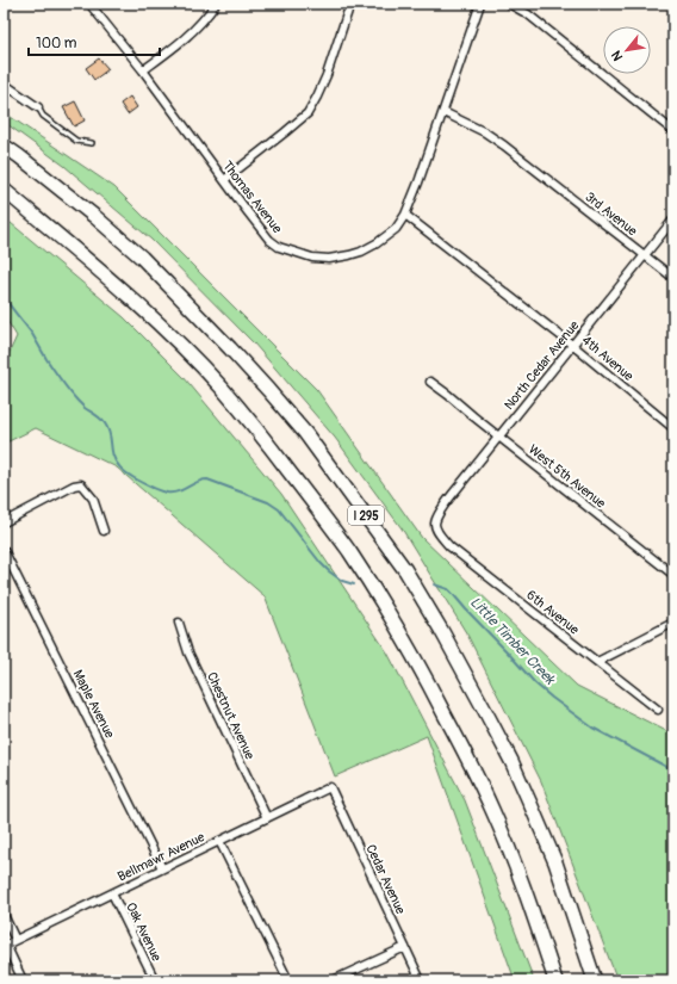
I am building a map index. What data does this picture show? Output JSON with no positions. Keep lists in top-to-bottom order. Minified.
{"streets":{"highway":["I 295"],"street":["Thomas Avenue","3rd Avenue","4th Avenue","North Cedar Avenue","West 5th Avenue","6th Avenue","Maple Avenue","Chestnut Avenue","Bellmawr Avenue","Cedar Avenue","Oak Avenue"]},"crossings":[["Thomas Avenue","3rd Avenue"],["Thomas Avenue","4th Avenue"],["3rd Avenue","North Cedar Avenue"],["4th Avenue","North Cedar Avenue"],["North Cedar Avenue","West 5th Avenue"],["North Cedar Avenue","6th Avenue"],["Maple Avenue","Bellmawr Avenue"],["Chestnut Avenue","Bellmawr Avenue"],["Bellmawr Avenue","Cedar Avenue"],["Bellmawr Avenue","Oak Avenue"]],"water":["Little Timber Creek"],"scale_bar":"100 m","north":"bottom left"}
